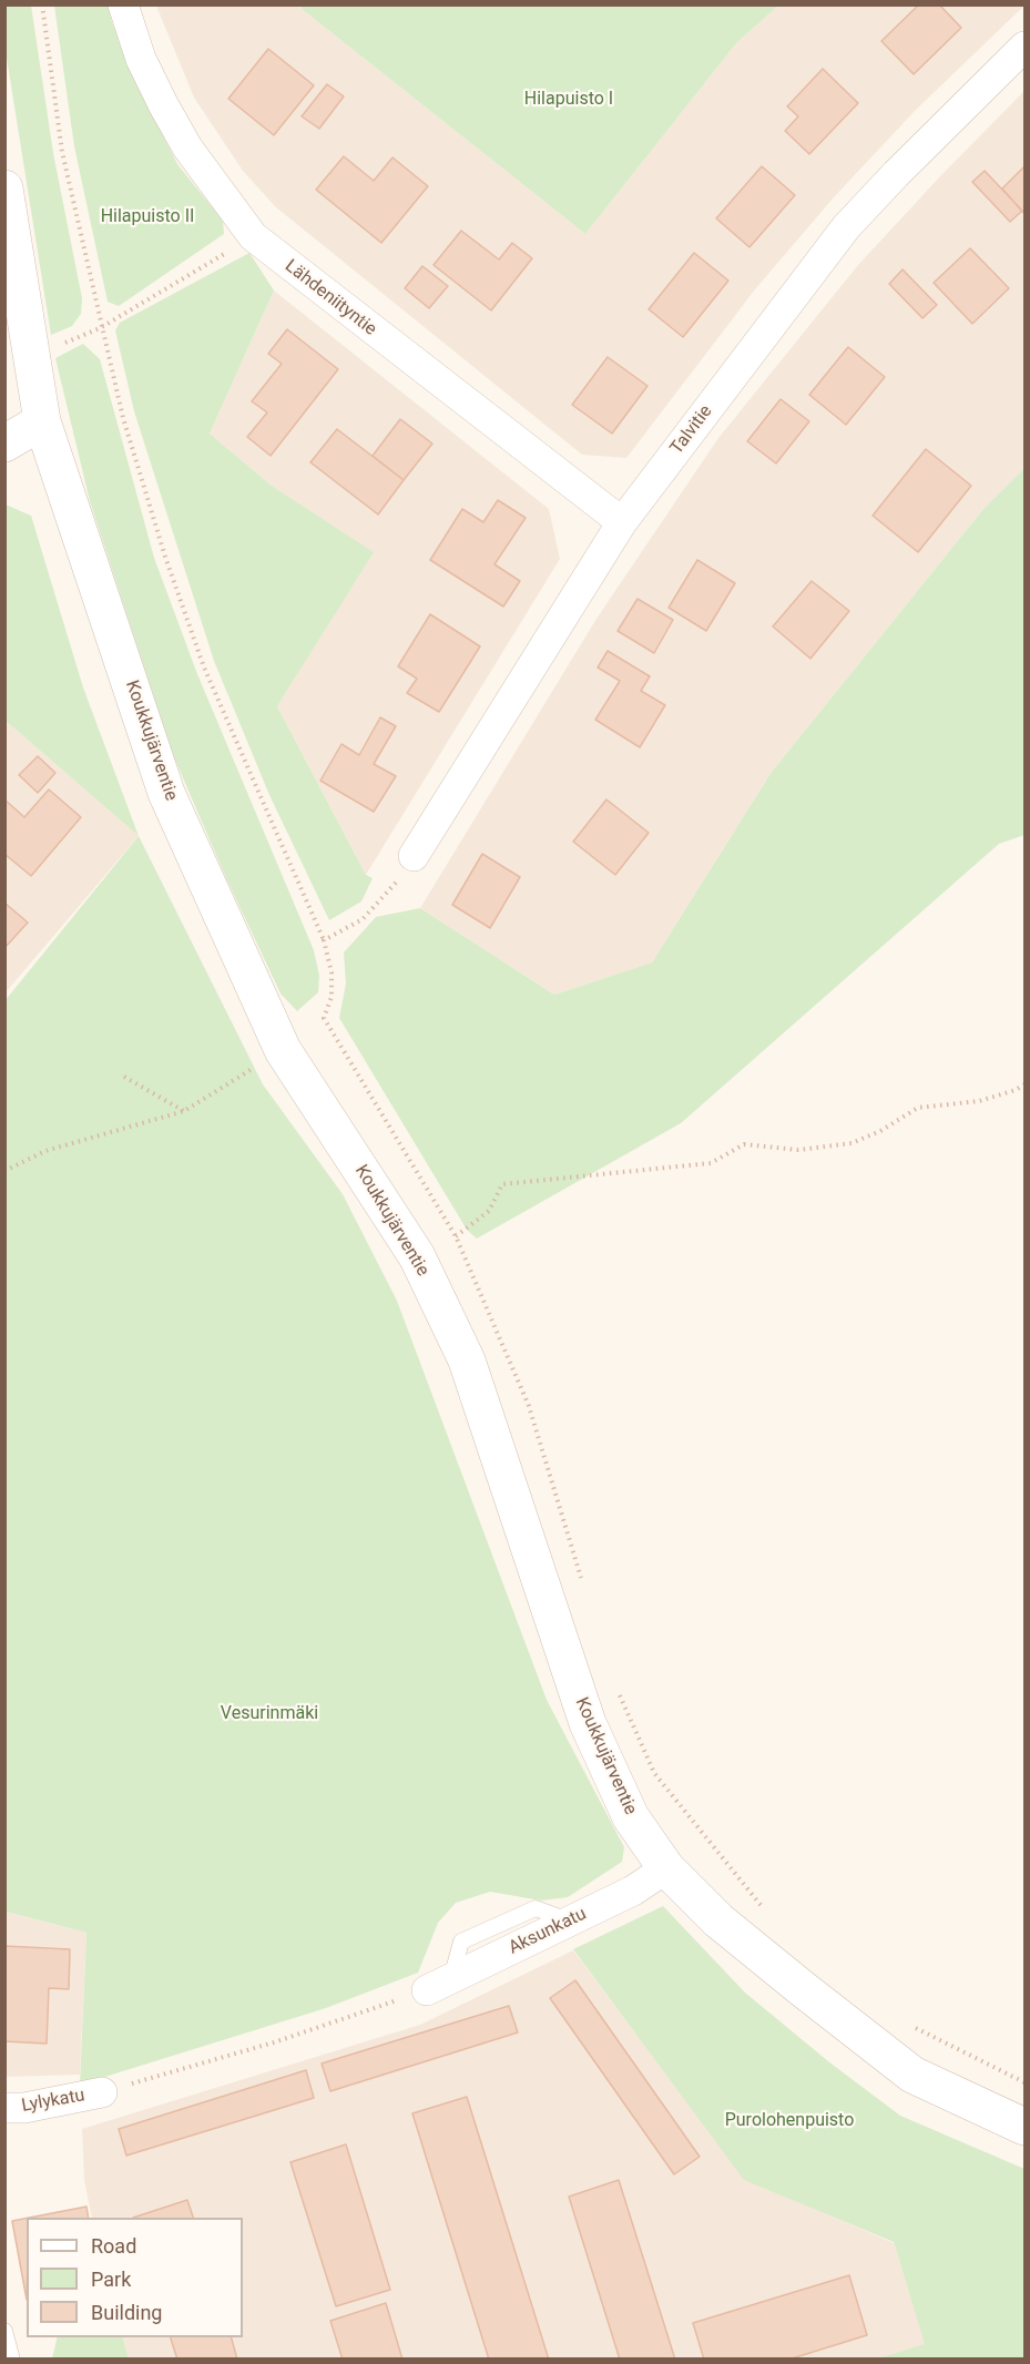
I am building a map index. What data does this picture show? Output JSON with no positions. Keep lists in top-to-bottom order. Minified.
{"streets":{"street":["Lähdeniityntie","Talvitie","Koukkujärventie","Aksunkatu","Lylykatu"]},"crossings":[["Lähdeniityntie","Talvitie"],["Koukkujärventie","Aksunkatu"]],"parks":["Hilapuisto I","Hilapuisto II","Vesurinmäki","Purolohenpuisto"],"legend":["Road","Park","Building"]}
